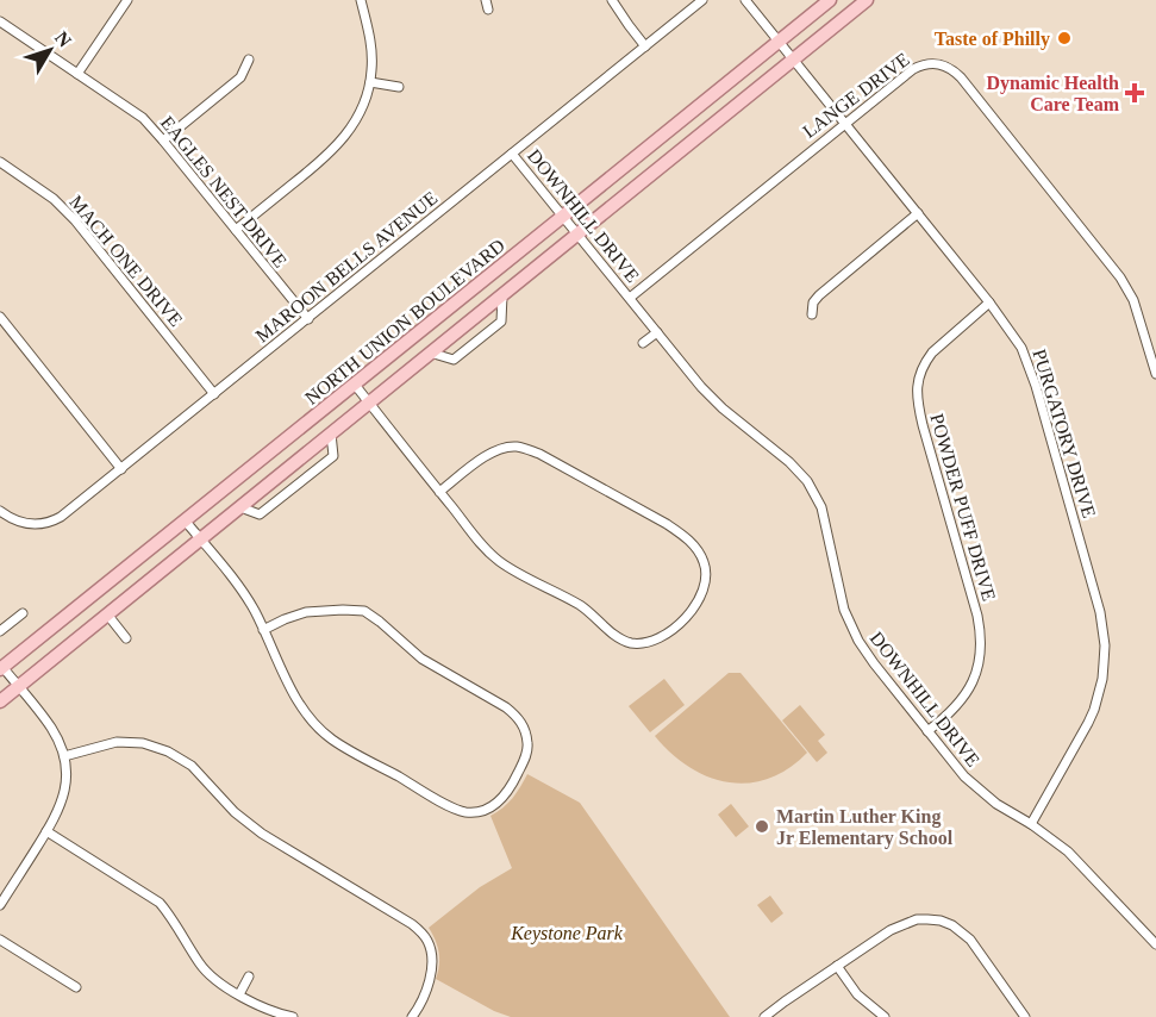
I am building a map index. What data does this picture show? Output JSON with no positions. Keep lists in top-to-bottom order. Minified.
{"streets":{"main road":["NORTH UNION BOULEVARD"],"street":["LANGE DRIVE","EAGLES NEST DRIVE","DOWNHILL DRIVE","MACH ONE DRIVE","MAROON BELLS AVENUE","PURGATORY DRIVE","POWDER PUFF DRIVE"]},"crossings":[["LANGE DRIVE","DOWNHILL DRIVE"],["LANGE DRIVE","PURGATORY DRIVE"],["EAGLES NEST DRIVE","MAROON BELLS AVENUE"],["DOWNHILL DRIVE","MAROON BELLS AVENUE"],["DOWNHILL DRIVE","NORTH UNION BOULEVARD"],["DOWNHILL DRIVE","PURGATORY DRIVE"],["DOWNHILL DRIVE","POWDER PUFF DRIVE"],["MACH ONE DRIVE","MAROON BELLS AVENUE"],["NORTH UNION BOULEVARD","PURGATORY DRIVE"],["PURGATORY DRIVE","POWDER PUFF DRIVE"]],"parks":["Keystone Park"],"places":{"other":["Taste of Philly","Martin Luther King Jr Elementary School"],"health":["Dynamic Health Care Team"]},"north":"top right"}
